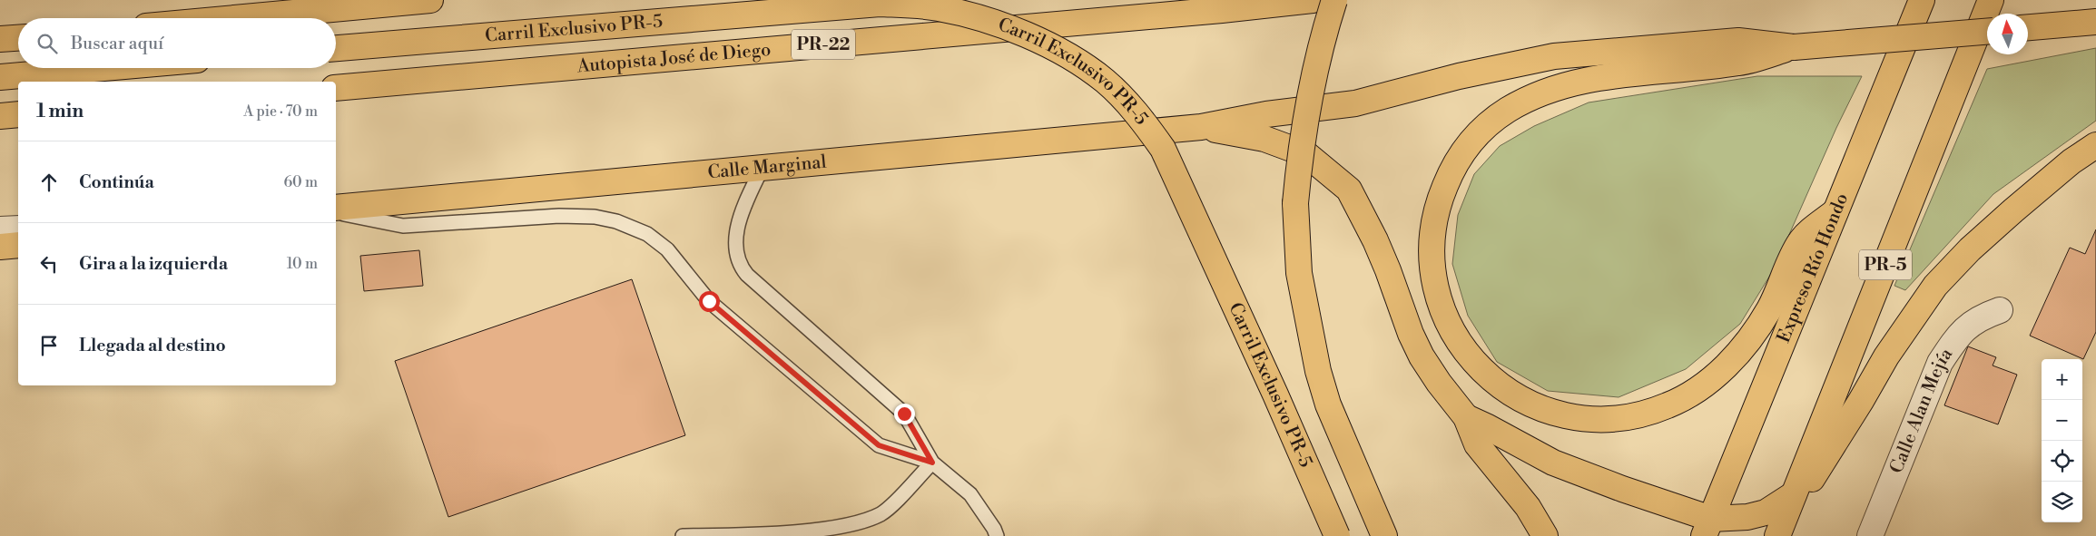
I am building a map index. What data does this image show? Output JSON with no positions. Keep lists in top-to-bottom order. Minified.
{"streets":{"highway":["Carril Exclusivo PR-5","PR-22","Autopista José de Diego","Calle Marginal","PR-5","Expreso Río Hondo"],"street":["Calle Alan Mejía"]},"north":"top","page":{"search":"Buscar aquí","heading":["1 min","A pie · 70 m"],"list":[["Continúa","60 m"],["Gira a la izquierda","10 m"],"Llegada al destino"],"map_buttons":["+","−"]}}
